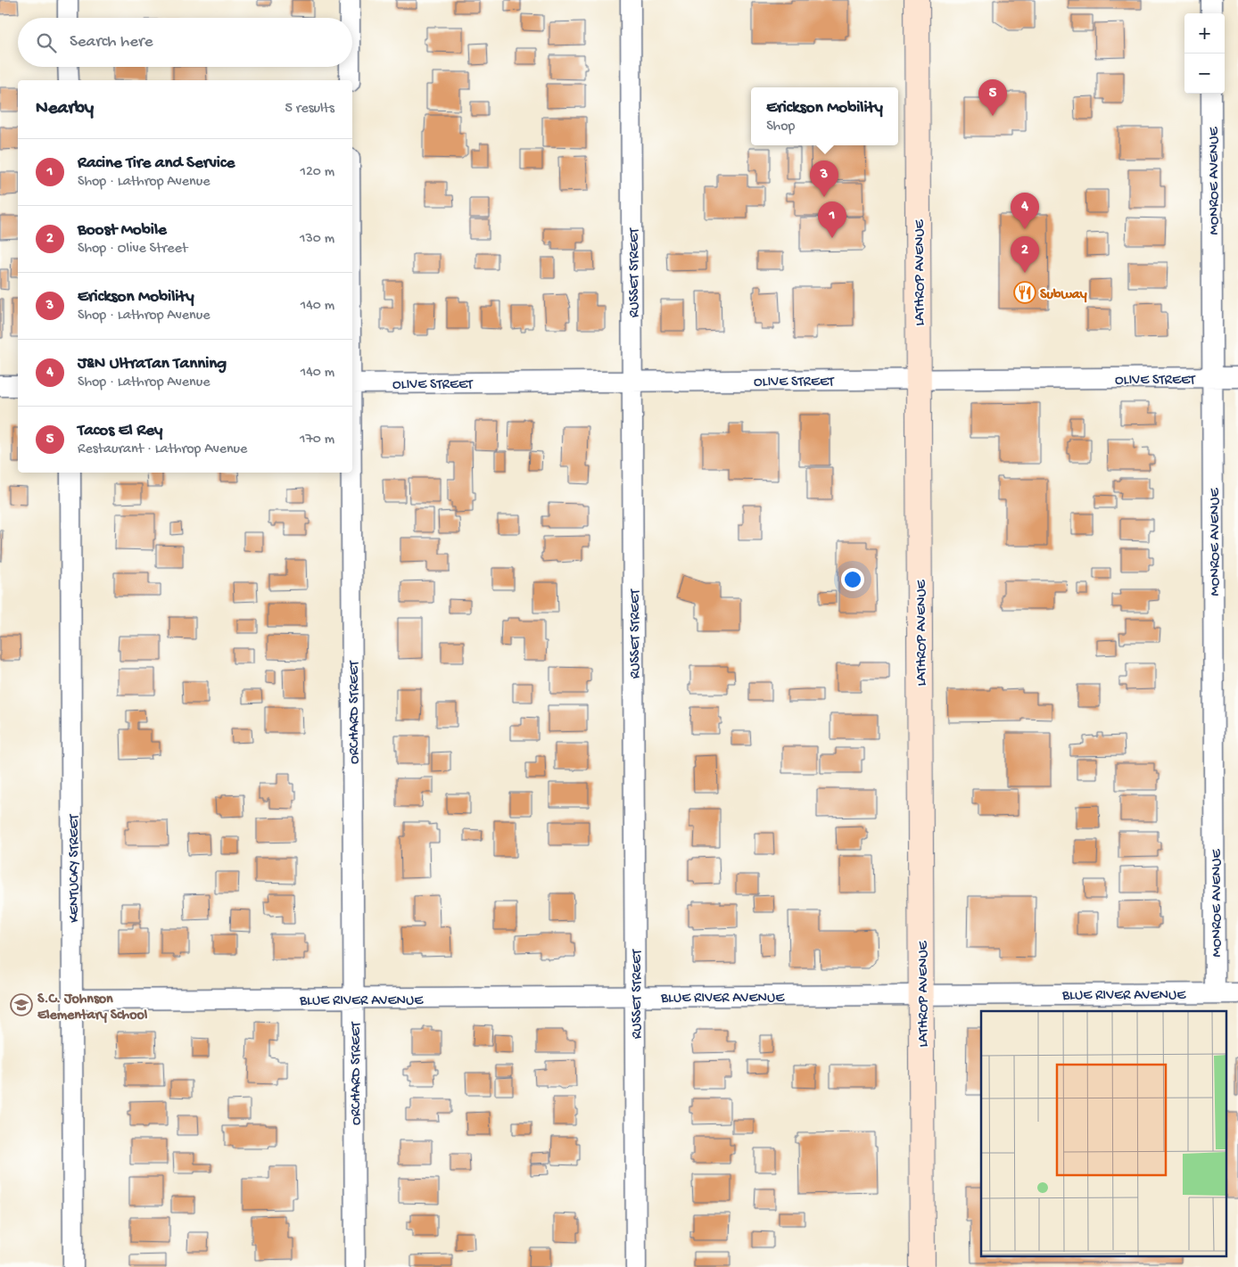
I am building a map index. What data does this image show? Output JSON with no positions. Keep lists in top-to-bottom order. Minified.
{"streets":{"street":["MONROE AVENUE","RUSSET STREET","LATHROP AVENUE","OLIVE STREET","ORCHARD STREET","KENTUCKY STREET","BLUE RIVER AVENUE"]},"crossings":[["MONROE AVENUE","OLIVE STREET"],["MONROE AVENUE","BLUE RIVER AVENUE"],["RUSSET STREET","OLIVE STREET"],["RUSSET STREET","BLUE RIVER AVENUE"],["LATHROP AVENUE","OLIVE STREET"],["LATHROP AVENUE","BLUE RIVER AVENUE"],["ORCHARD STREET","BLUE RIVER AVENUE"],["KENTUCKY STREET","BLUE RIVER AVENUE"]],"places":{"restaurant":["Subway"],"school or university":["S.C. Johnson Elementary School"]},"page":{"map_buttons":["+","−"],"search":"Search here","pins":["5","3","4","1","2"],"heading":["Nearby","5 results"],"popup":["Erickson Mobility","Shop"],"list":[{"mark":"1","name":"Racine Tire and Service","note":"Shop · Lathrop Avenue","value":"120 m"},{"mark":"2","name":"Boost Mobile","note":"Shop · Olive Street","value":"130 m"},{"mark":"3","name":"Erickson Mobility","note":"Shop · Lathrop Avenue","value":"140 m"},{"mark":"4","name":"J&N UltraTan Tanning","note":"Shop · Lathrop Avenue","value":"140 m"},{"mark":"5","name":"Tacos El Rey","note":"Restaurant · Lathrop Avenue","value":"170 m"}]}}
